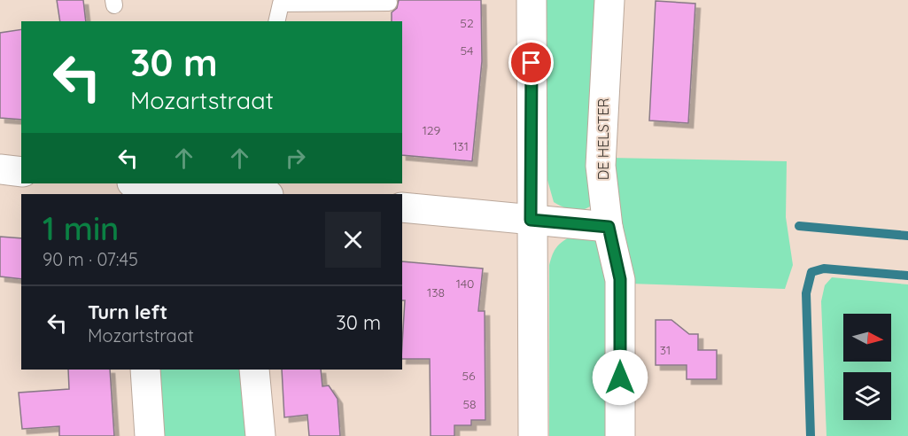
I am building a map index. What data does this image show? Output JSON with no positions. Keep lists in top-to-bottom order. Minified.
{"streets":{"street":["DE HELSTER"]},"house_numbers":["52","54","129","131","140","138","31","56","58"],"north":"right","page":{"turn":["30 m","Mozartstraat"],"heading":["1 min","90 m · 07:45"],"list":[{"name":"Turn left","note":"Mozartstraat","value":"30 m"}]}}
